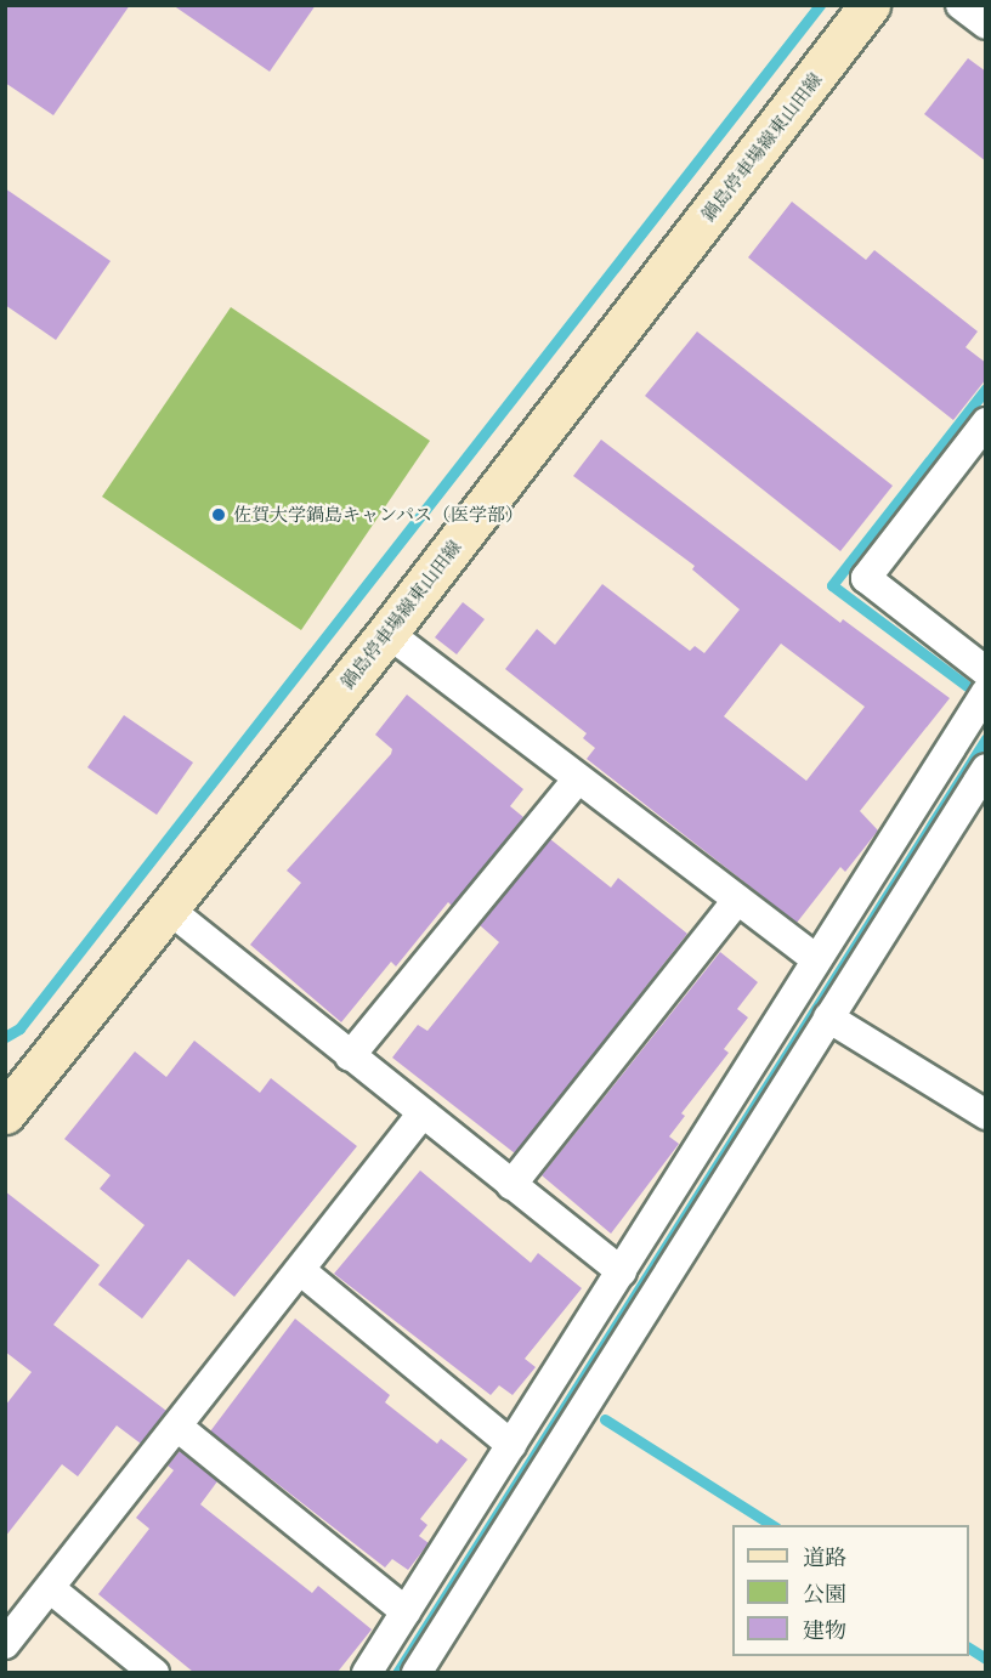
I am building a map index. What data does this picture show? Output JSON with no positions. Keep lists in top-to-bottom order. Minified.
{"streets":{"main road":["鍋島停車場線東山田線"]},"places":["佐賀大学鍋島キャンパス（医学部）"],"legend":["道路","公園","建物"]}
